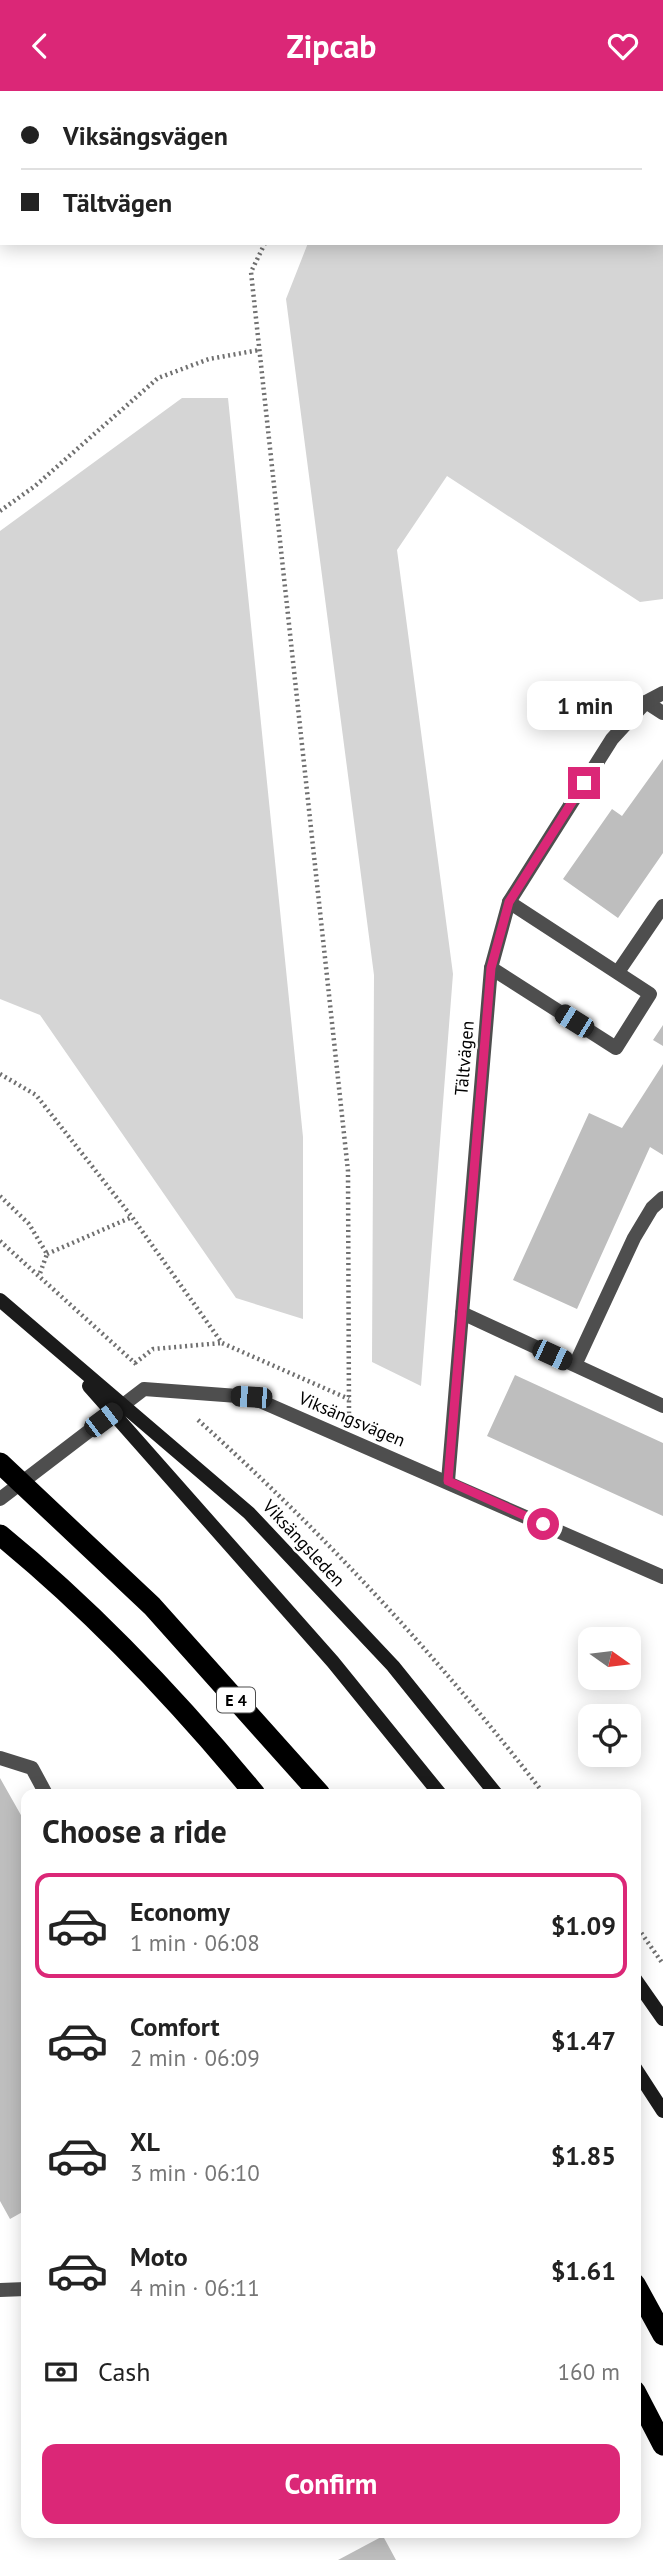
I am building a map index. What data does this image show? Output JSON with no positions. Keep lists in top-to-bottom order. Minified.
{"streets":{"highway":["E 4"],"main road":["Viksängsleden"],"street":["Tältvägen","Viksängsvägen"]},"crossings":[["Tältvägen","Viksängsvägen"]],"north":"right","page":{"header":"Zipcab","banner":["Viksängsvägen","Tältvägen"],"bubble":"1 min","heading":"Choose a ride","list":[{"name":"Economy","note":"1 min · 06:08","value":"$1.09"},{"name":"Comfort","note":"2 min · 06:09","value":"$1.47"},{"name":"XL","note":"3 min · 06:10","value":"$1.85"},{"name":"Moto","note":"4 min · 06:11","value":"$1.61"}],"pay":["Cash","160 m"],"buttons":"Confirm"}}
